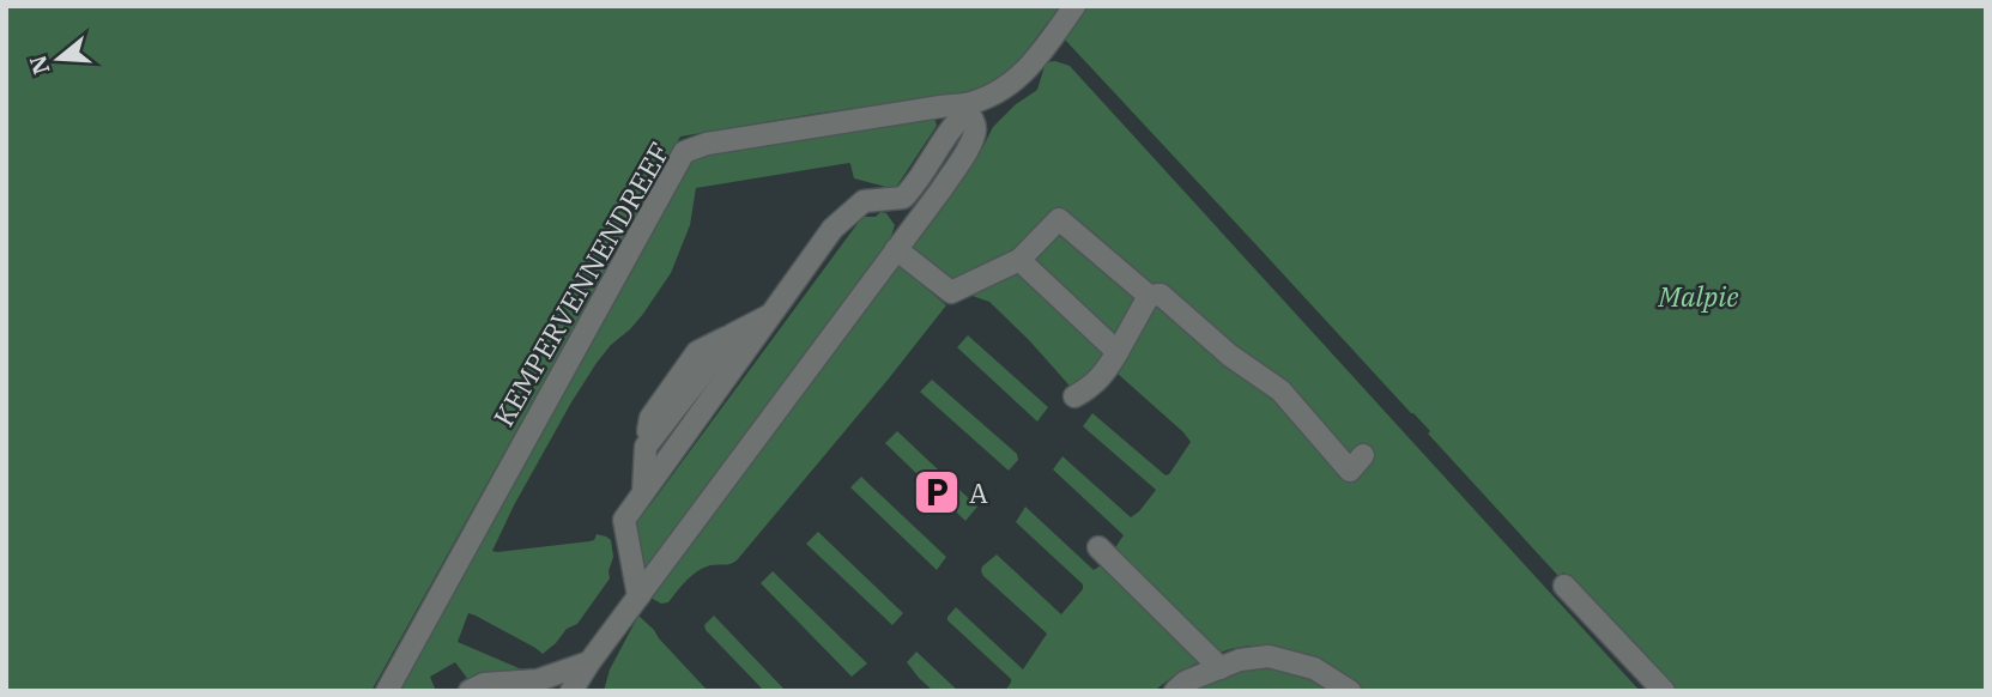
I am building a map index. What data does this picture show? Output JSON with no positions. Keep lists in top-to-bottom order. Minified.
{"streets":{"street":["KEMPERVENNENDREEF"]},"parks":["Malpie"],"places":{"parking":["A"]},"north":"left"}
